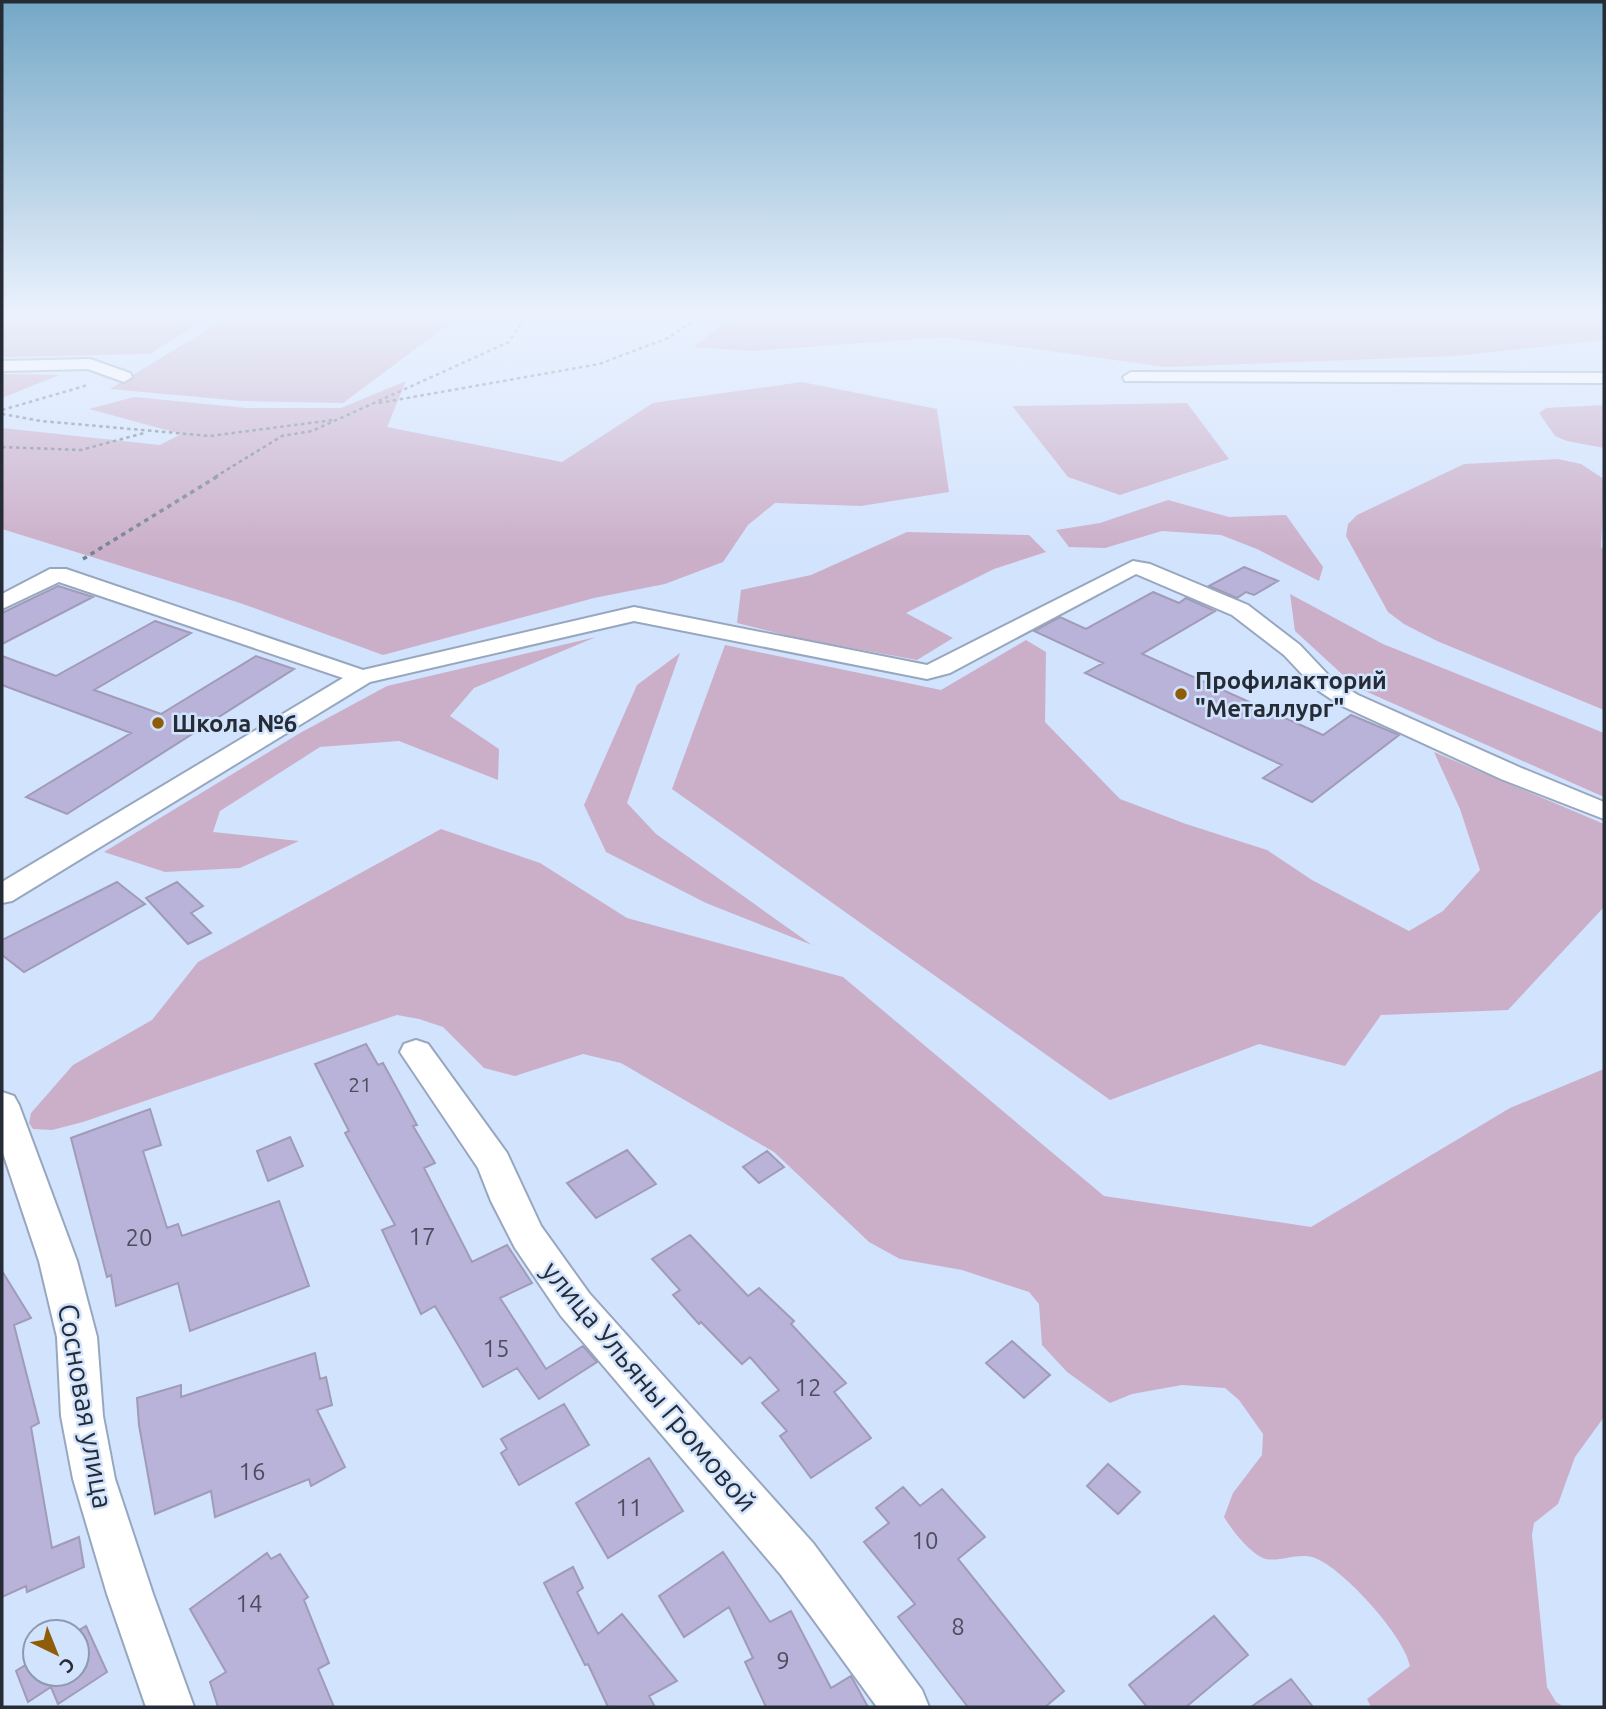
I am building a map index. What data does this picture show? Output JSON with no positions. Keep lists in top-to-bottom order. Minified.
{"streets":{"street":["улица Ульяны Громовой","Сосновая улица"]},"places":["Профилакторий \"Металлург\"","Школа №6"],"house_numbers":["21","17","20","15","12","16","11","10","14","8","9"],"north":"bottom right"}
